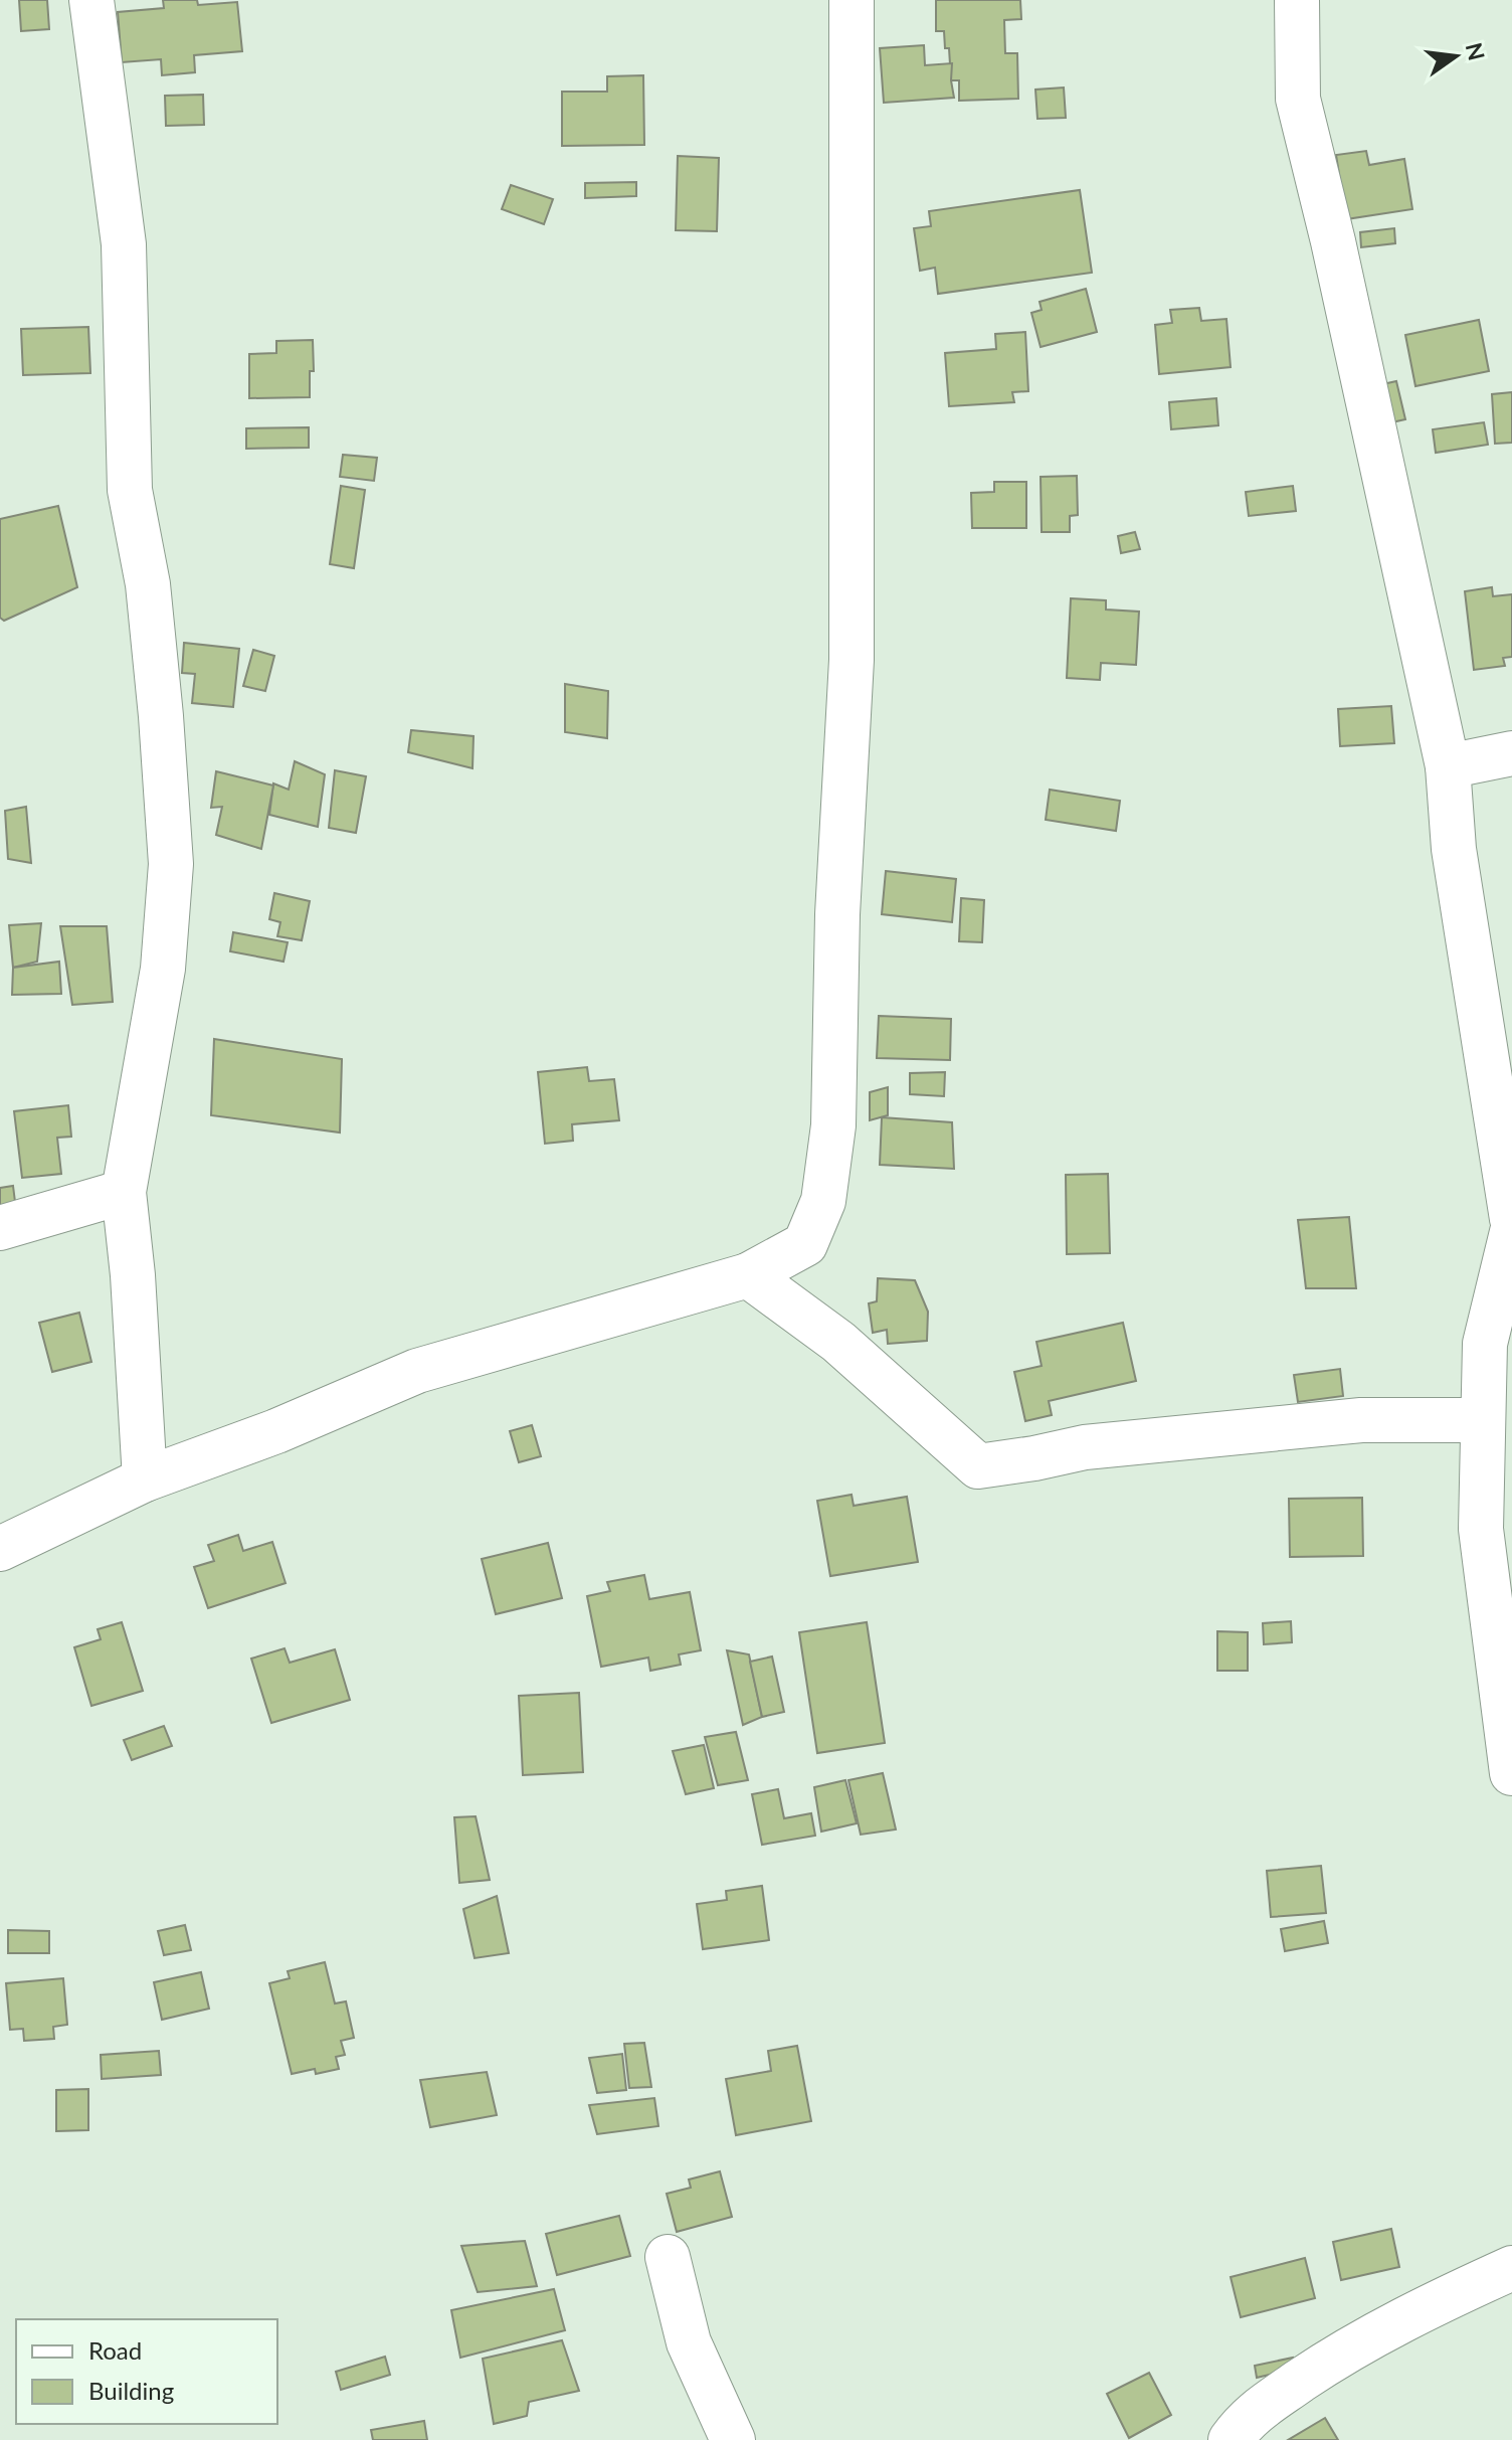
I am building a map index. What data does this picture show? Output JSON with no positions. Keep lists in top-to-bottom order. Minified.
{"legend":["Road","Building"],"north":"right"}
